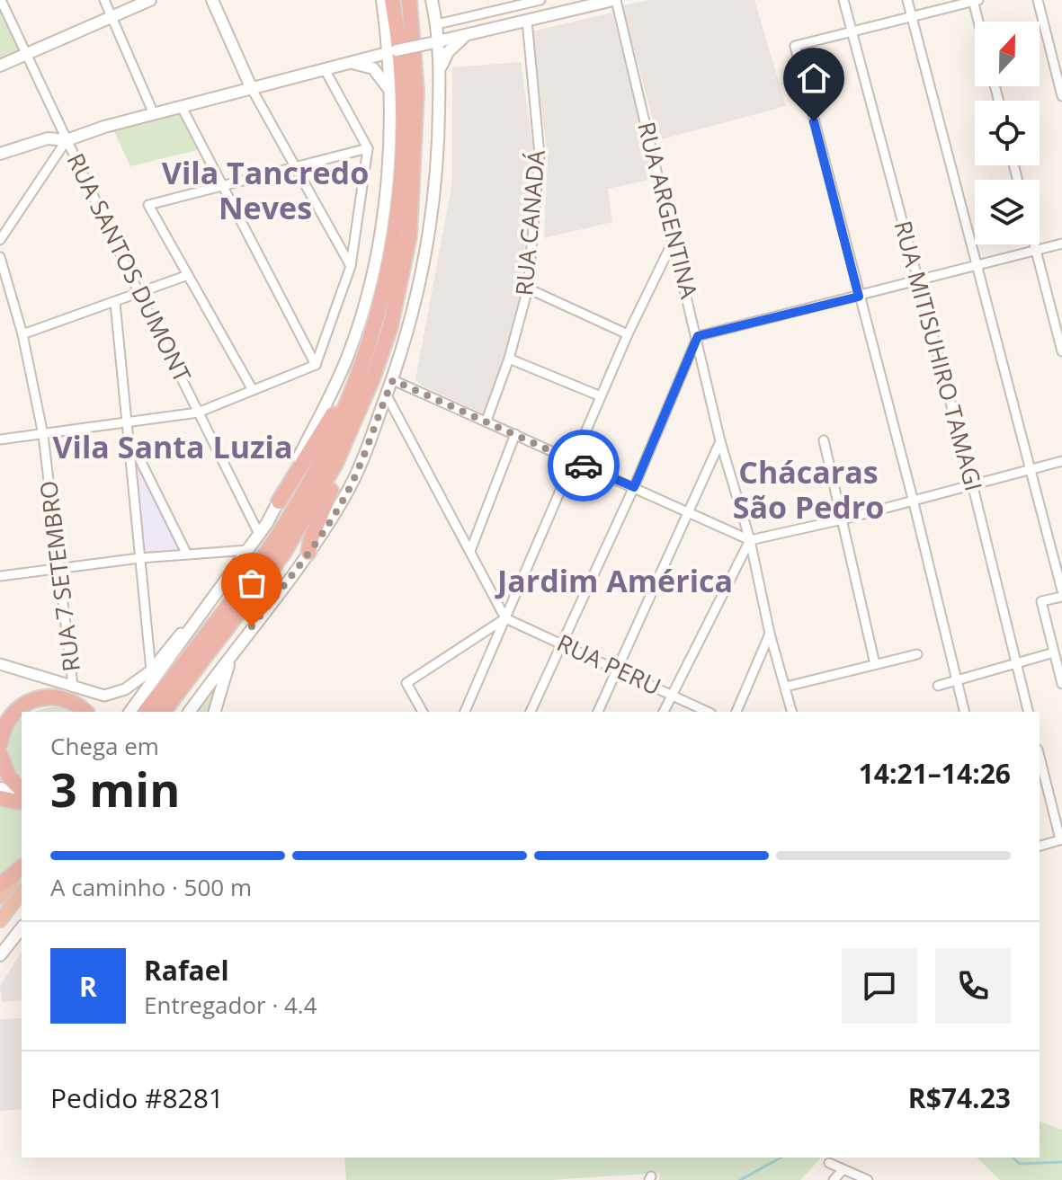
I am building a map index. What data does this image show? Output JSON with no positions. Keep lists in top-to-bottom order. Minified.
{"streets":{"street":["RUA ARGENTINA","RUA CANADÁ","RUA SANTOS DUMONT","RUA MITISUHIRO TAMAGI","RUA 7 SETEMBRO","RUA PERU"]},"districts":["Vila Tancredo Neves","Vila Santa Luzia","Chácaras São Pedro","Jardim América"],"north":"top","page":{"heading":["3 min","Chega em","14:21–14:26"],"panel":["Rafael","Entregador · 4.4","Pedido #8281","R$74.23"],"bar":"A caminho · 500 m","round":"R"}}
